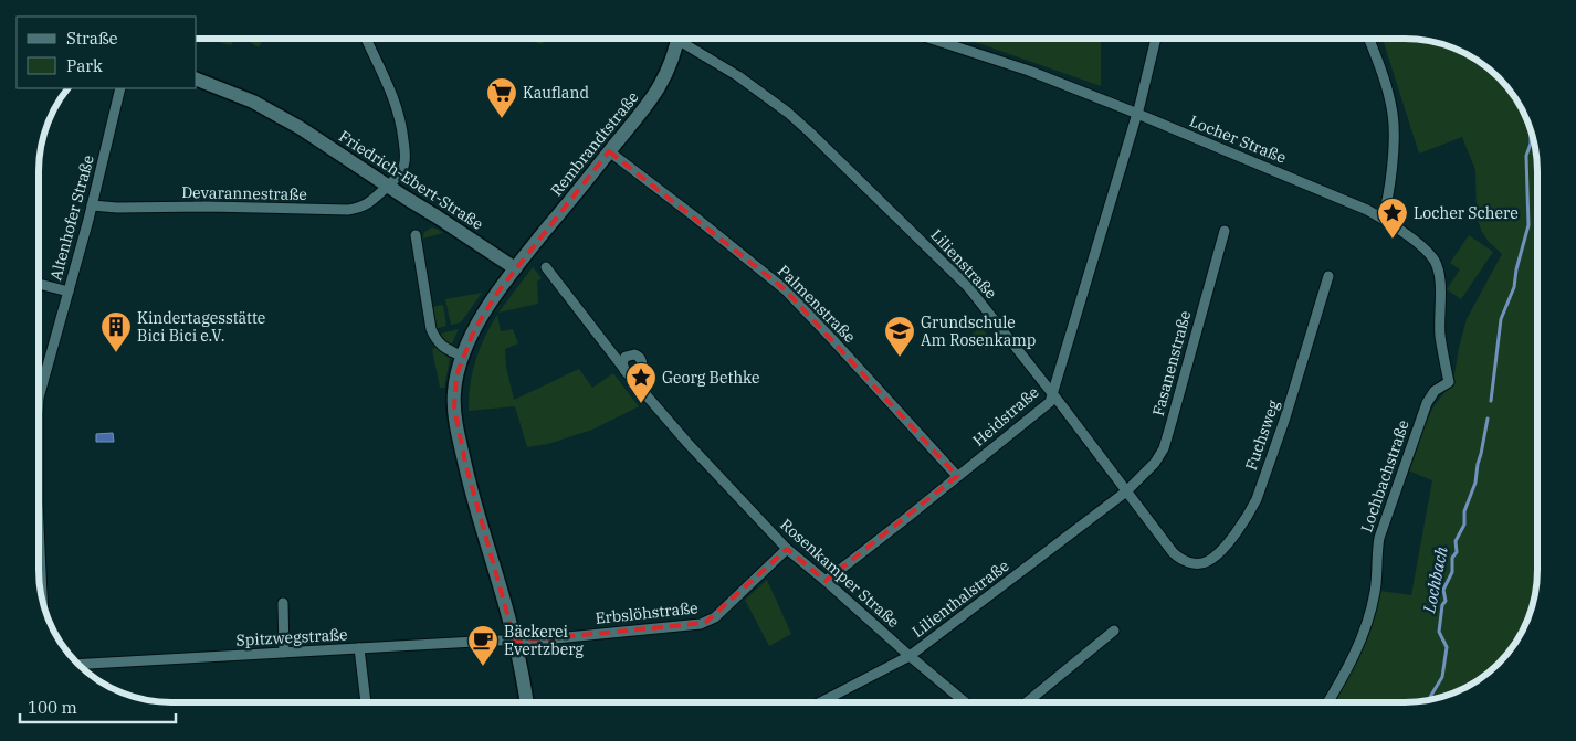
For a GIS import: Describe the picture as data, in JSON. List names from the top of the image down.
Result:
{
  "streets": {
    "main road": ["Rembrandtstraße", "Friedrich-Ebert-Straße"],
    "street": [
      "Locher Straße",
      "Devarannestraße",
      "Altenhofer Straße",
      "Lilienstraße",
      "Palmenstraße",
      "Fasanenstraße",
      "Heidstraße",
      "Fuchsweg",
      "Lochbachstraße",
      "Rosenkamper Straße",
      "Lilienthalstraße",
      "Erbslöhstraße",
      "Spitzwegstraße"
    ]
  },
  "crossings": [
    ["Locher Straße", "Heidstraße"],
    ["Locher Straße", "Lochbachstraße"],
    ["Rembrandtstraße", "Friedrich-Ebert-Straße"],
    ["Rembrandtstraße", "Palmenstraße"],
    ["Friedrich-Ebert-Straße", "Devarannestraße"],
    ["Devarannestraße", "Altenhofer Straße"],
    ["Lilienstraße", "Fasanenstraße"],
    ["Lilienstraße", "Heidstraße"],
    ["Lilienstraße", "Fuchsweg"],
    ["Lilienstraße", "Lilienthalstraße"],
    ["Palmenstraße", "Heidstraße"],
    ["Fasanenstraße", "Lilienthalstraße"],
    ["Heidstraße", "Rosenkamper Straße"],
    ["Rosenkamper Straße", "Lilienthalstraße"],
    ["Rosenkamper Straße", "Erbslöhstraße"],
    ["Erbslöhstraße", "Spitzwegstraße"]
  ],
  "water": ["Lochbach"],
  "places": {
    "supermarket": ["Kaufland"],
    "place": ["Locher Schere", "Georg Bethke"],
    "building": ["Kindertagesstätte Bici Bici e.V."],
    "school or university": ["Grundschule Am Rosenkamp"],
    "cafe": ["Bäckerei Evertzberg"]
  },
  "legend": ["Straße", "Park"],
  "scale_bar": "100 m"
}
